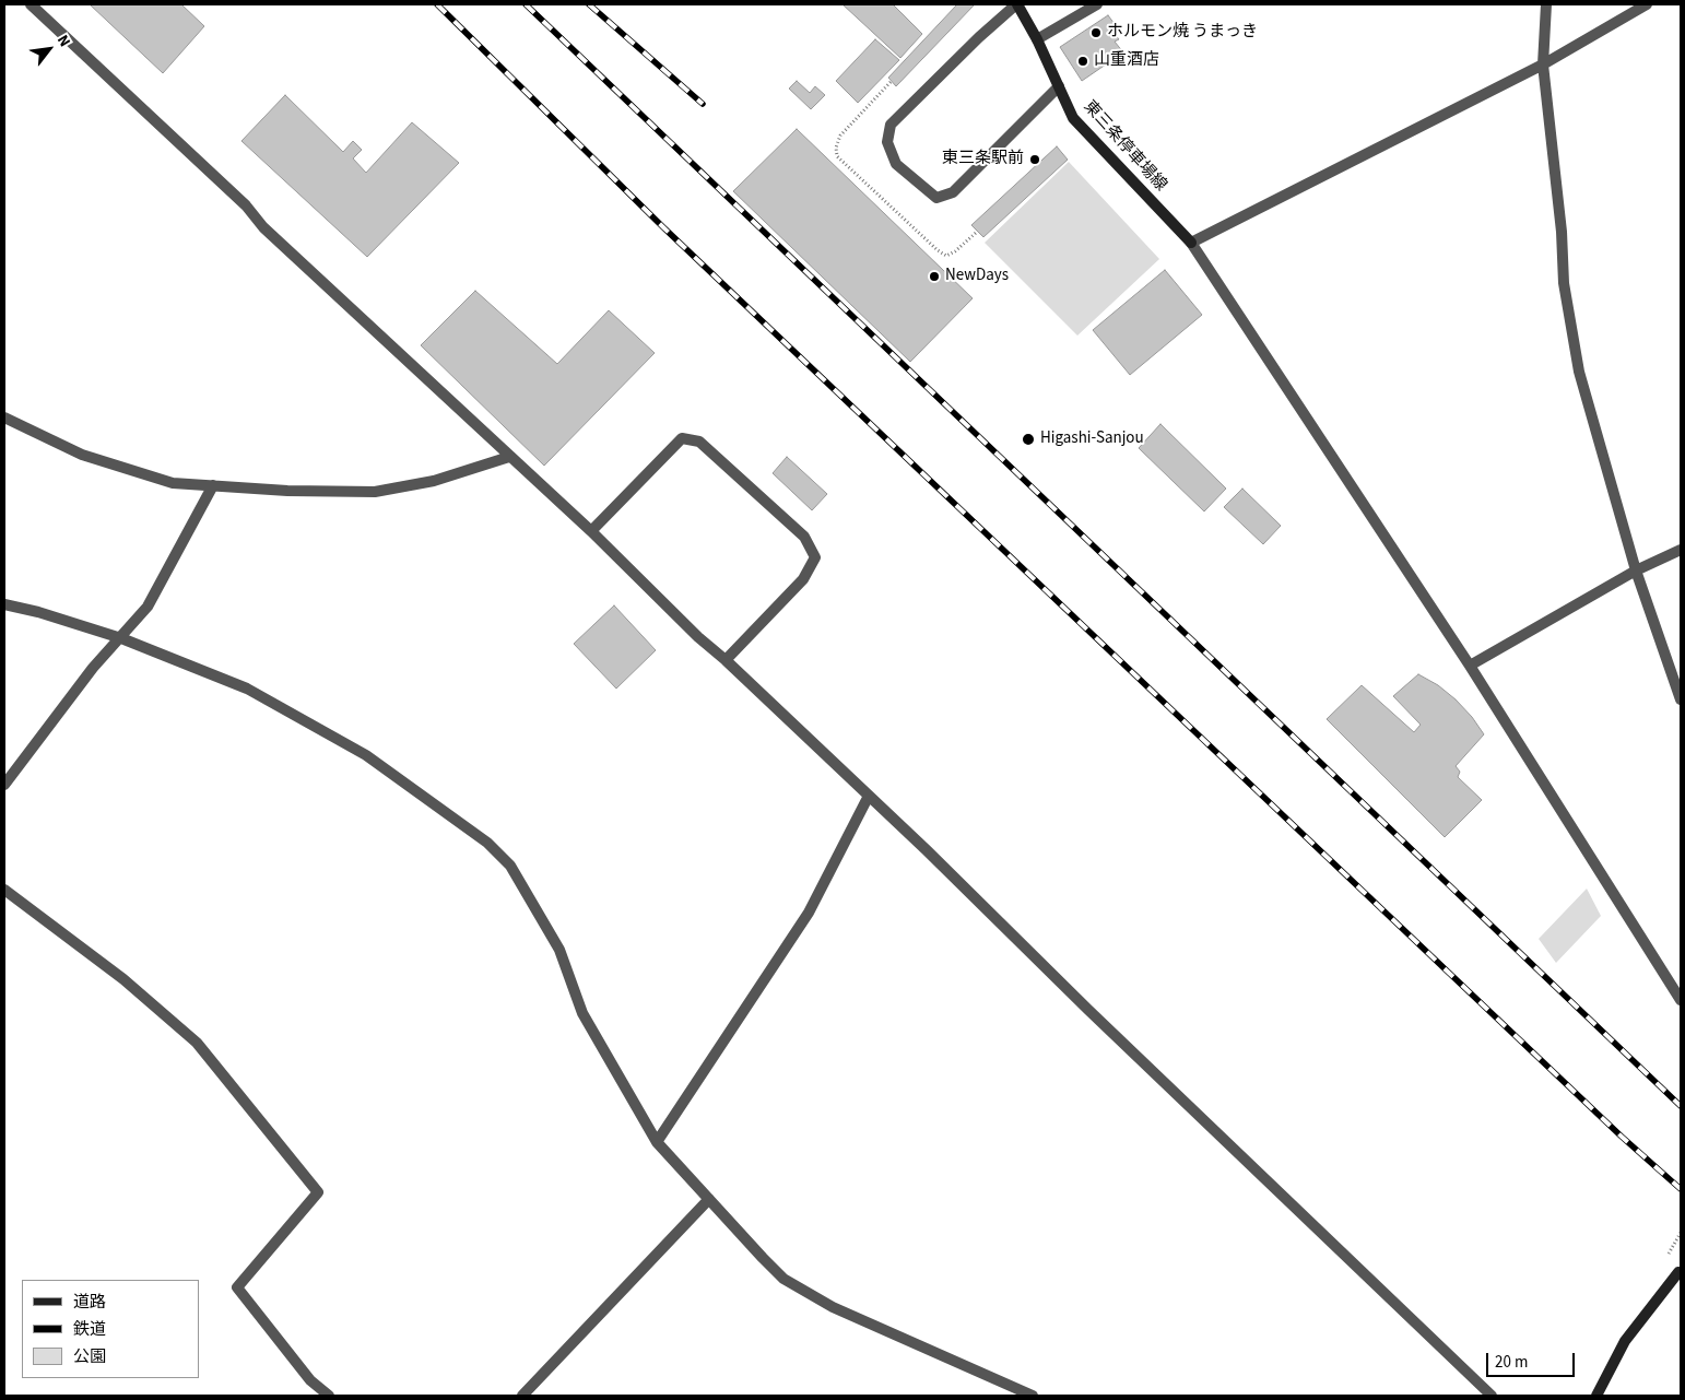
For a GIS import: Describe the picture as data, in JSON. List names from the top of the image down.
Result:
{
  "streets": {
    "main road": ["東三条停車場線"]
  },
  "places": [
    "ホルモン焼 うまっき",
    "山重酒店",
    "東三条駅前",
    "NewDays",
    "Higashi-Sanjou"
  ],
  "legend": ["道路", "鉄道", "公園"],
  "scale_bar": "20 m",
  "north": "top right"
}
